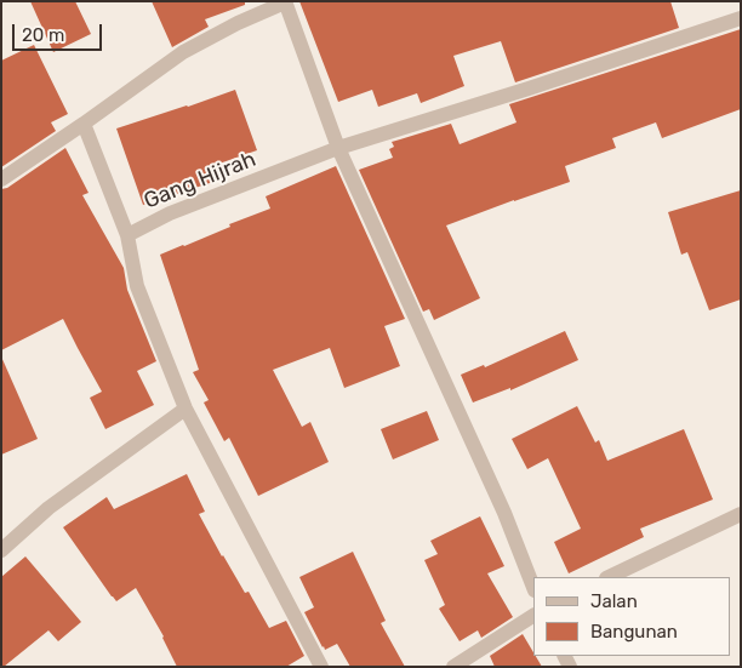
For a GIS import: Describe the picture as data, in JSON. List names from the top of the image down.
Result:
{
  "streets": {
    "street": ["Gang Hijrah"]
  },
  "legend": ["Jalan", "Bangunan"],
  "scale_bar": "20 m"
}
